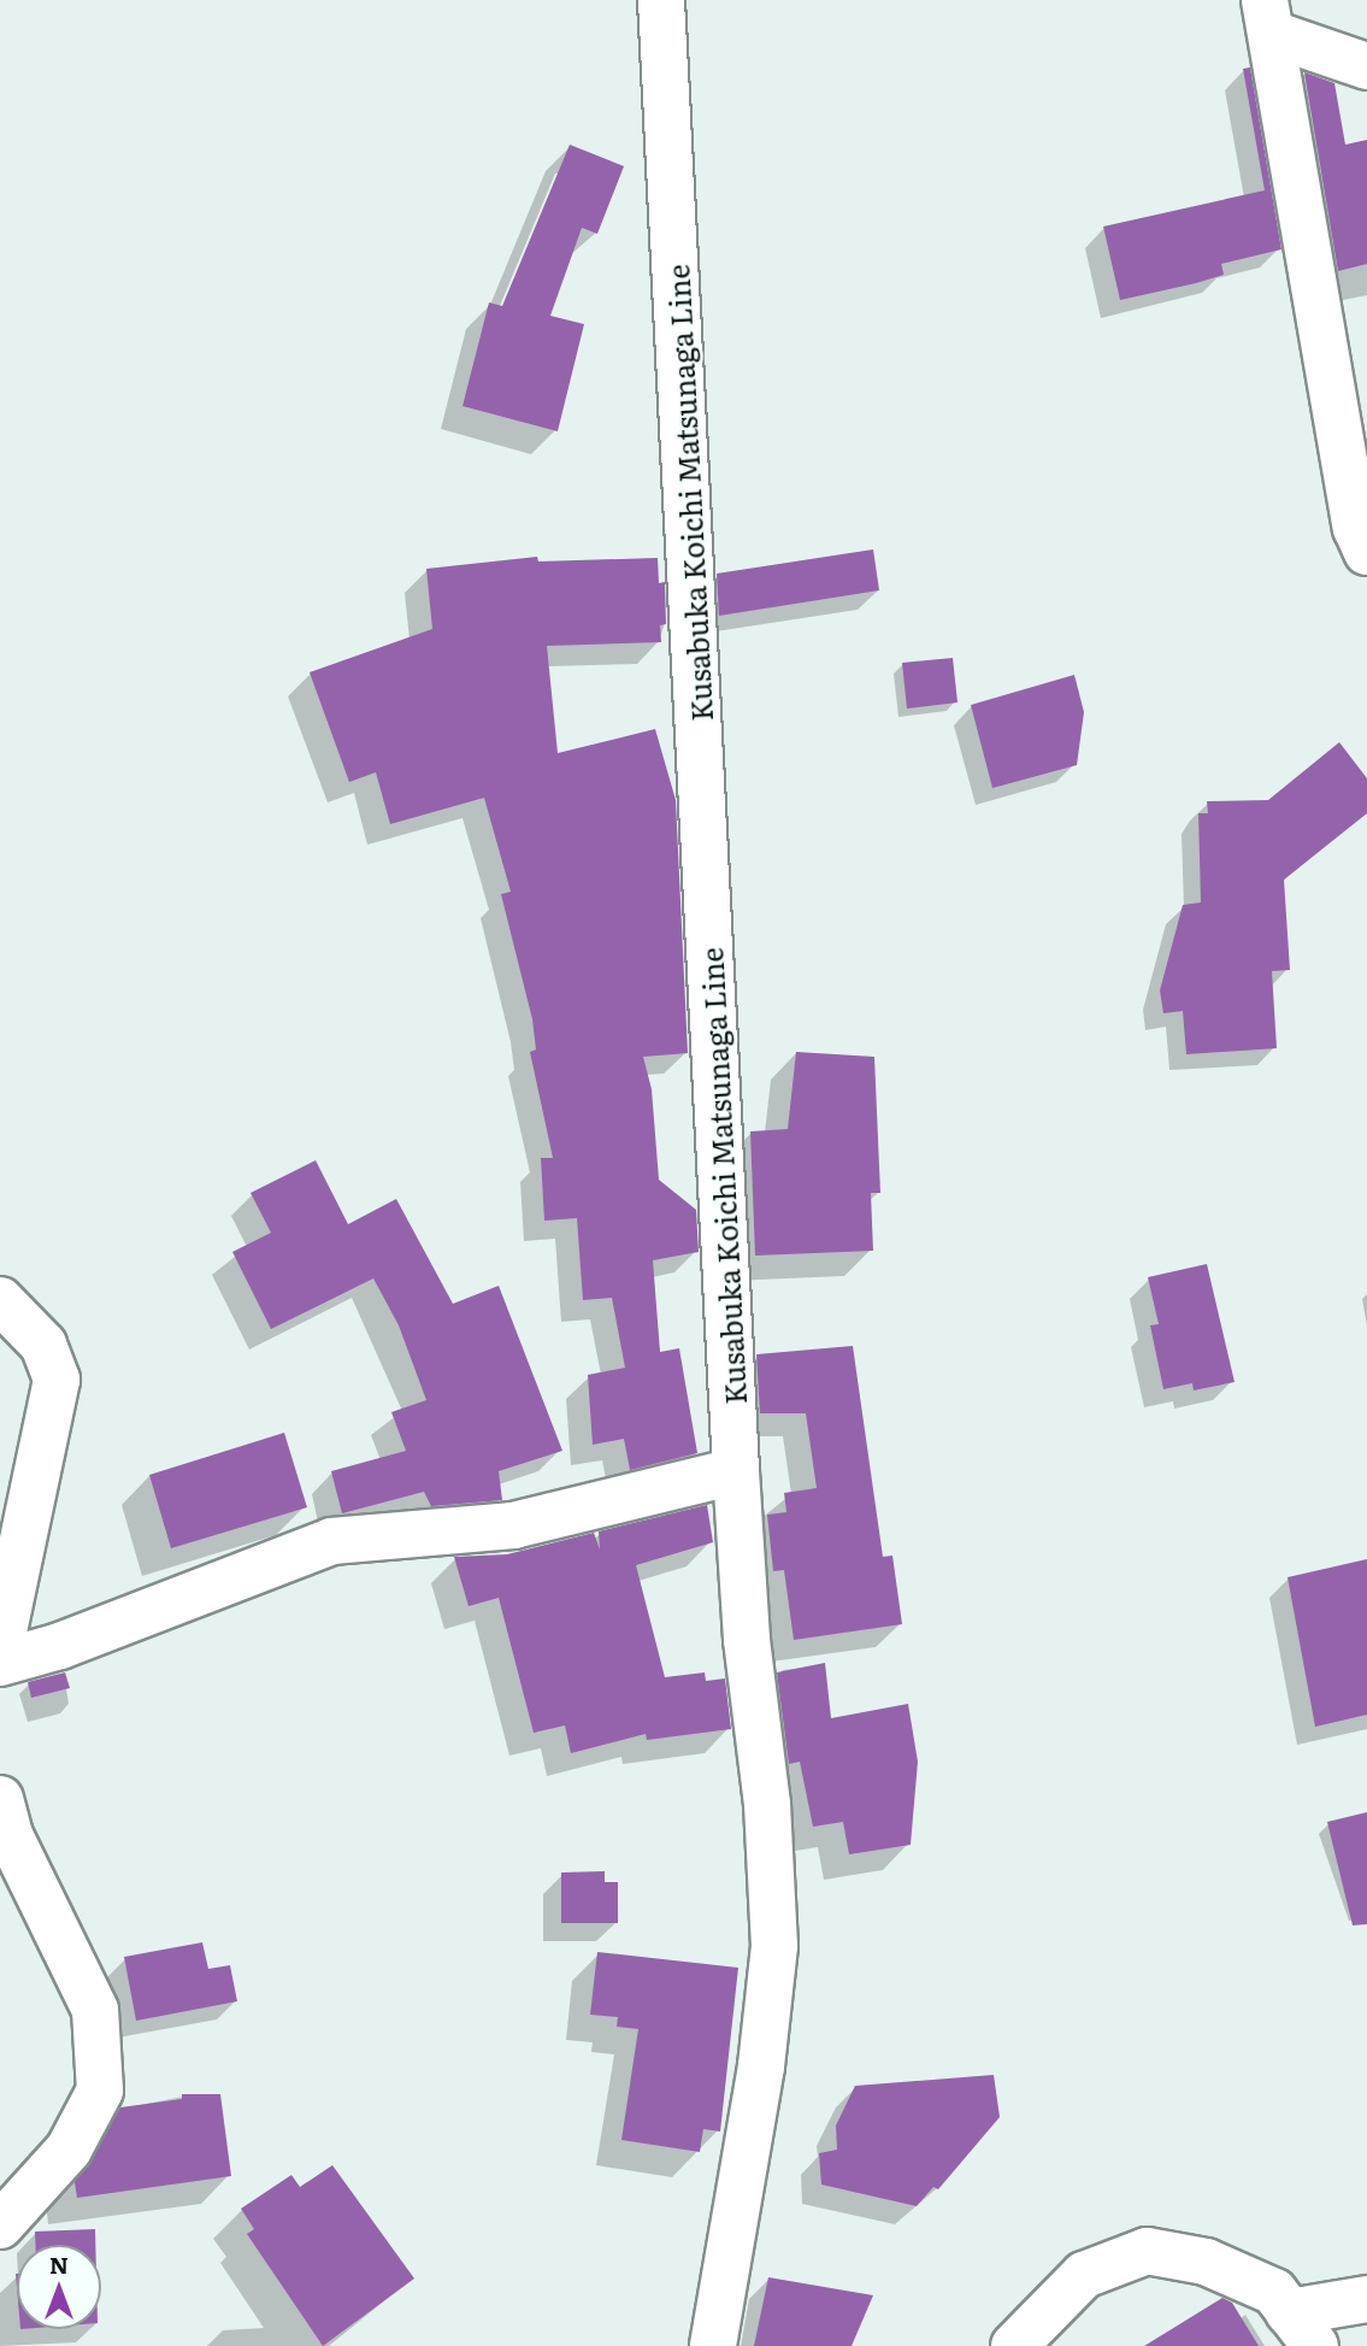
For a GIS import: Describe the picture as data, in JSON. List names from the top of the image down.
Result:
{
  "streets": {
    "street": ["Kusabuka Koichi Matsunaga Line"]
  },
  "north": "top"
}
